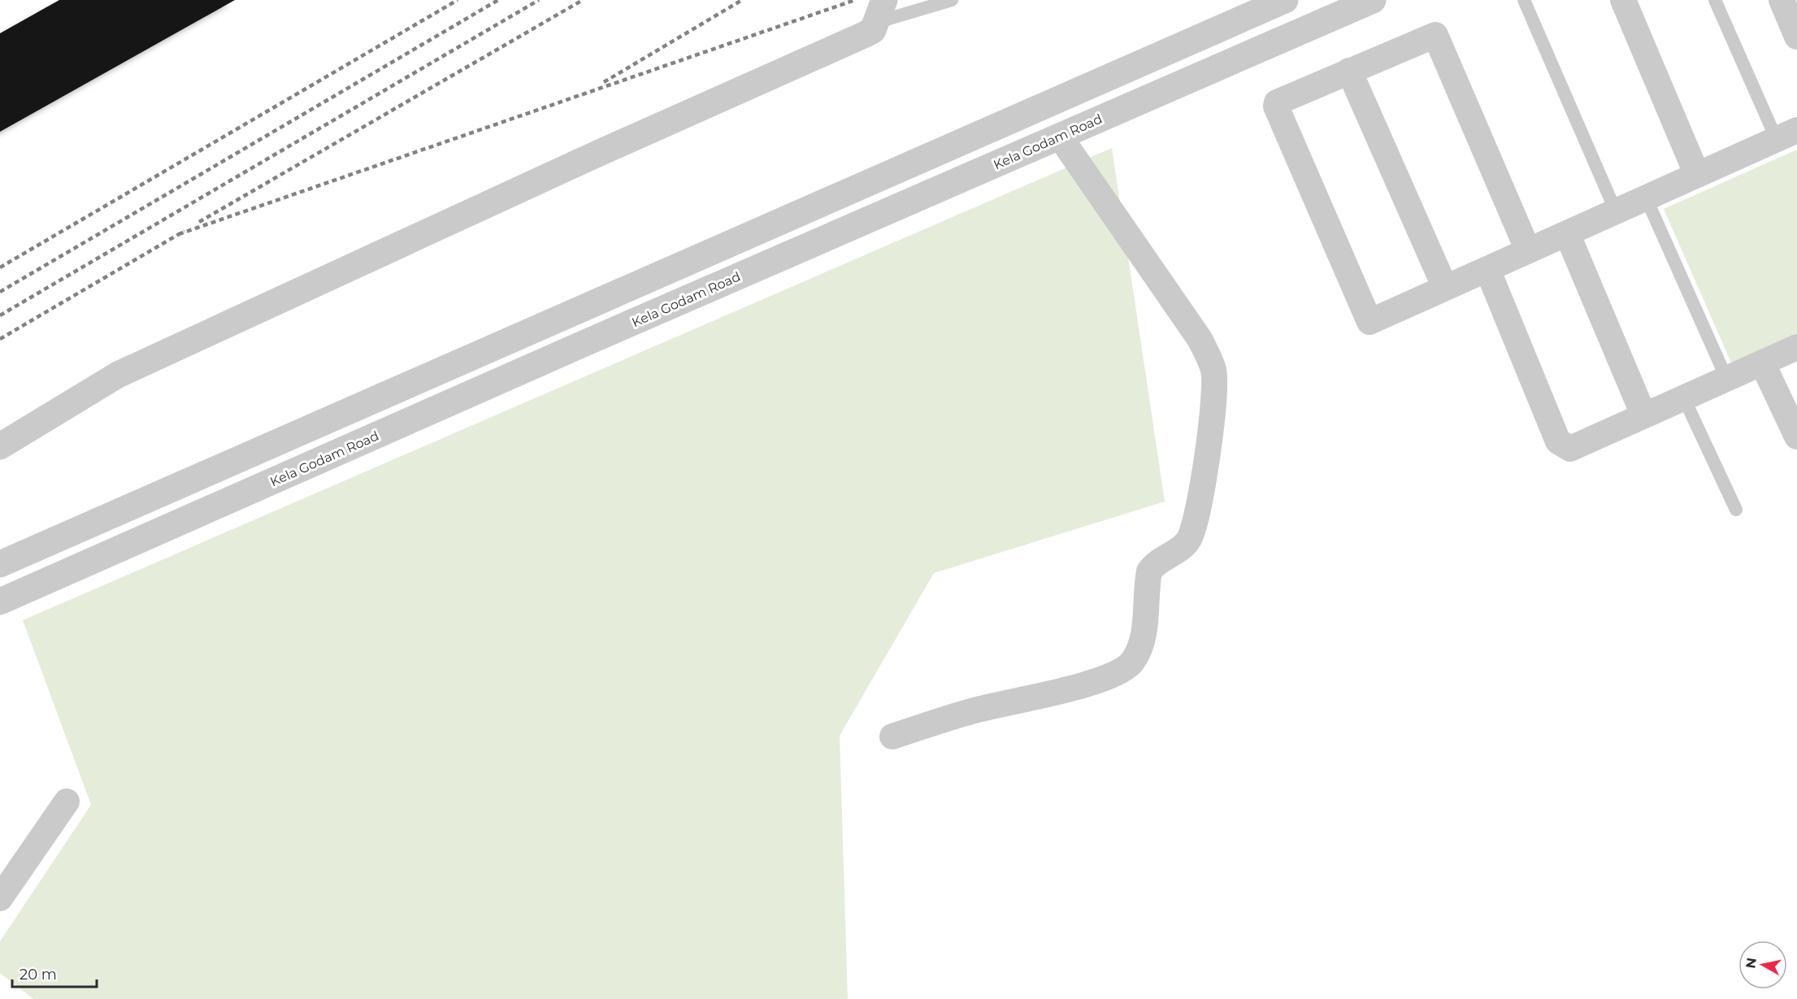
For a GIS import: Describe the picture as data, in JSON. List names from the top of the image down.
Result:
{
  "streets": {
    "street": ["Kela Godam Road"]
  },
  "scale_bar": "20 m",
  "north": "left"
}
